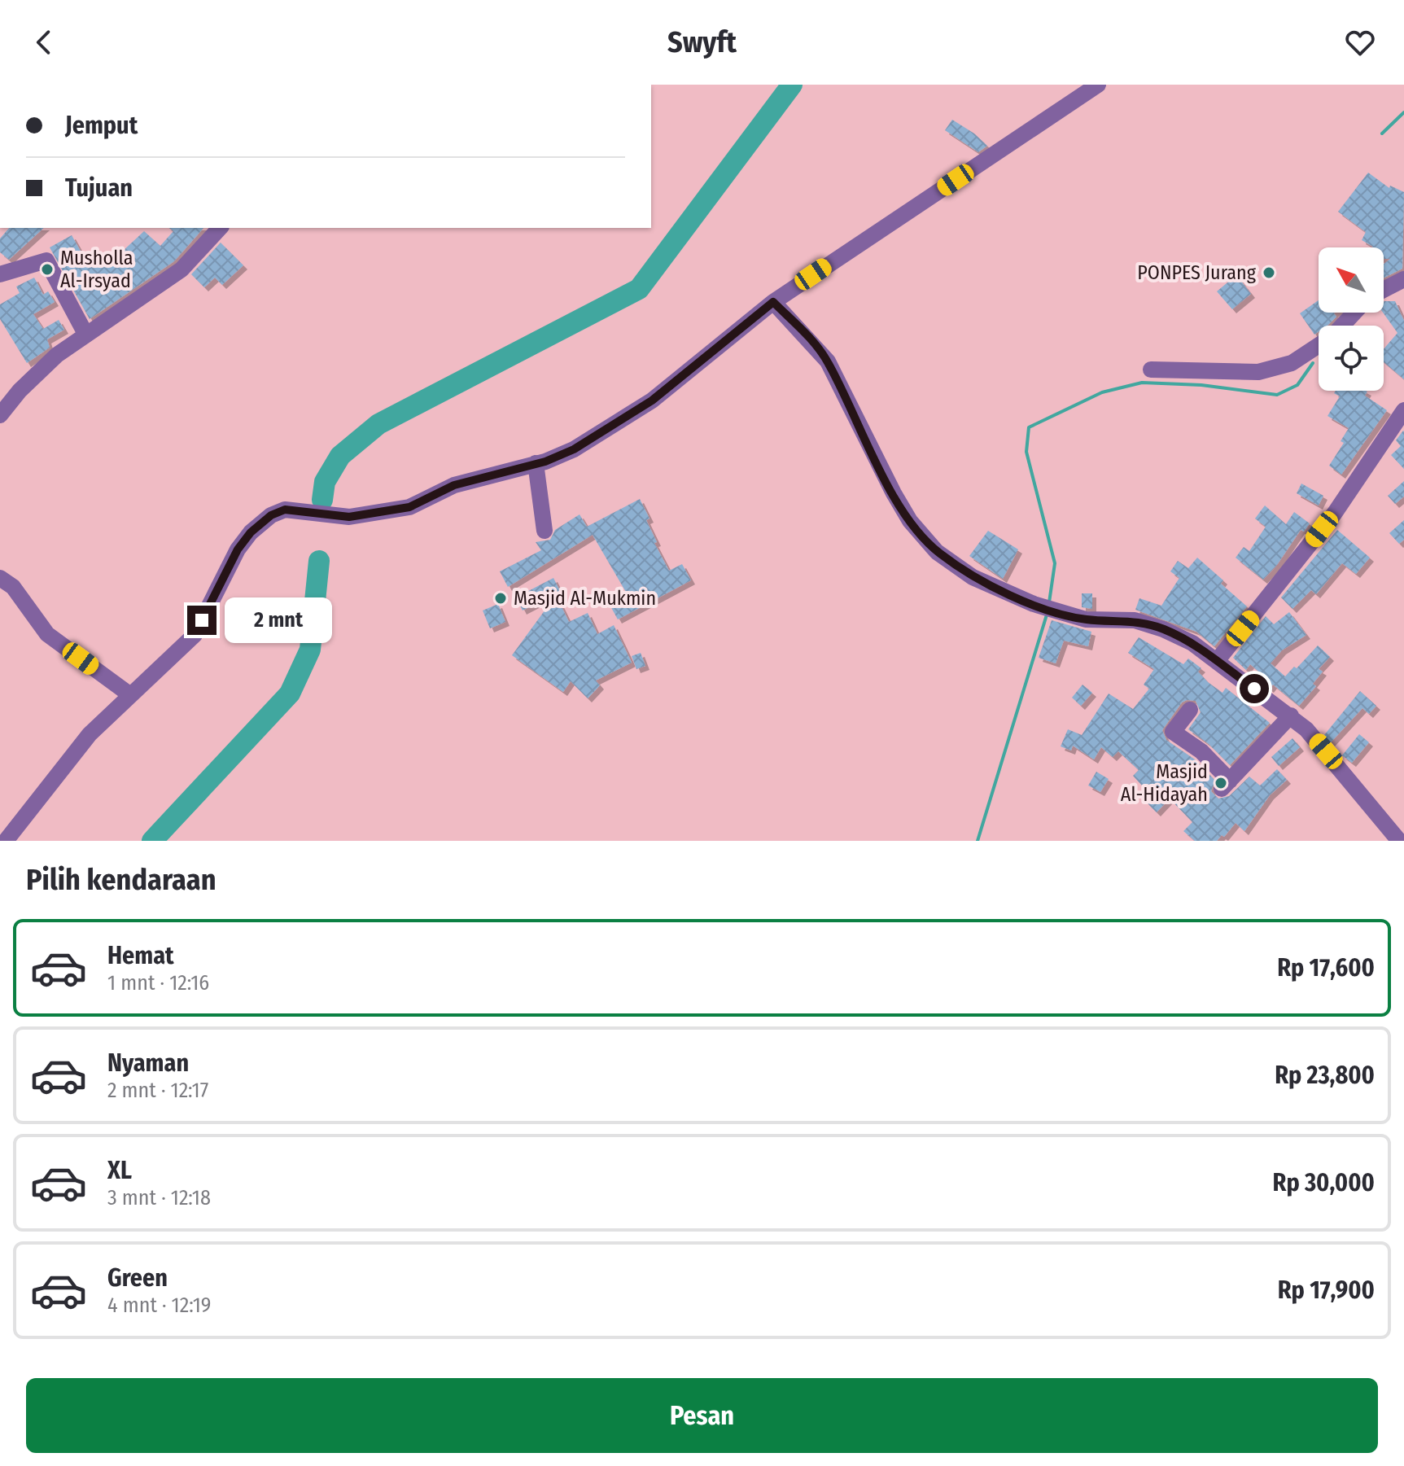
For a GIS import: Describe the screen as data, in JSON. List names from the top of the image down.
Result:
{
  "places": [
    "Musholla Al-Irsyad",
    "PONPES Jurang",
    "Masjid Al-Mukmin",
    "Masjid Al-Hidayah"
  ],
  "north": "top left",
  "page": {
    "header": "Swyft",
    "banner": ["Jemput", "Tujuan"],
    "bubble": "2 mnt",
    "heading": "Pilih kendaraan",
    "list": [
      {
        "name": "Hemat",
        "note": "1 mnt · 12:16",
        "value": "Rp 17,600"
      },
      {
        "name": "Nyaman",
        "note": "2 mnt · 12:17",
        "value": "Rp 23,800"
      },
      {
        "name": "XL",
        "note": "3 mnt · 12:18",
        "value": "Rp 30,000"
      },
      {
        "name": "Green",
        "note": "4 mnt · 12:19",
        "value": "Rp 17,900"
      }
    ],
    "buttons": "Pesan"
  }
}
